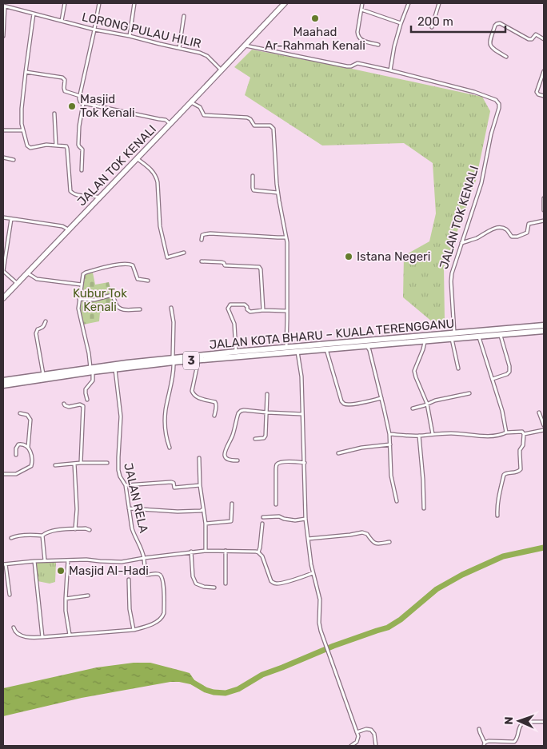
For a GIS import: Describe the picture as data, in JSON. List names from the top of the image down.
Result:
{
  "streets": {
    "highway": ["JALAN KOTA BHARU – KUALA TERENGGANU", "3"],
    "main road": ["JALAN TOK KENALI"],
    "street": ["LORONG PULAU HILIR", "JALAN RELA"]
  },
  "crossings": [
    ["LORONG PULAU HILIR", "JALAN TOK KENALI"],
    ["JALAN TOK KENALI", "JALAN KOTA BHARU – KUALA TERENGGANU"],
    ["JALAN KOTA BHARU – KUALA TERENGGANU", "JALAN RELA"]
  ],
  "parks": ["Kubur Tok Kenali"],
  "places": [
    "Maahad Ar-Rahmah Kenali",
    "Masjid Tok Kenali",
    "Istana Negeri",
    "Masjid Al-Hadi"
  ],
  "scale_bar": "200 m",
  "north": "left"
}
